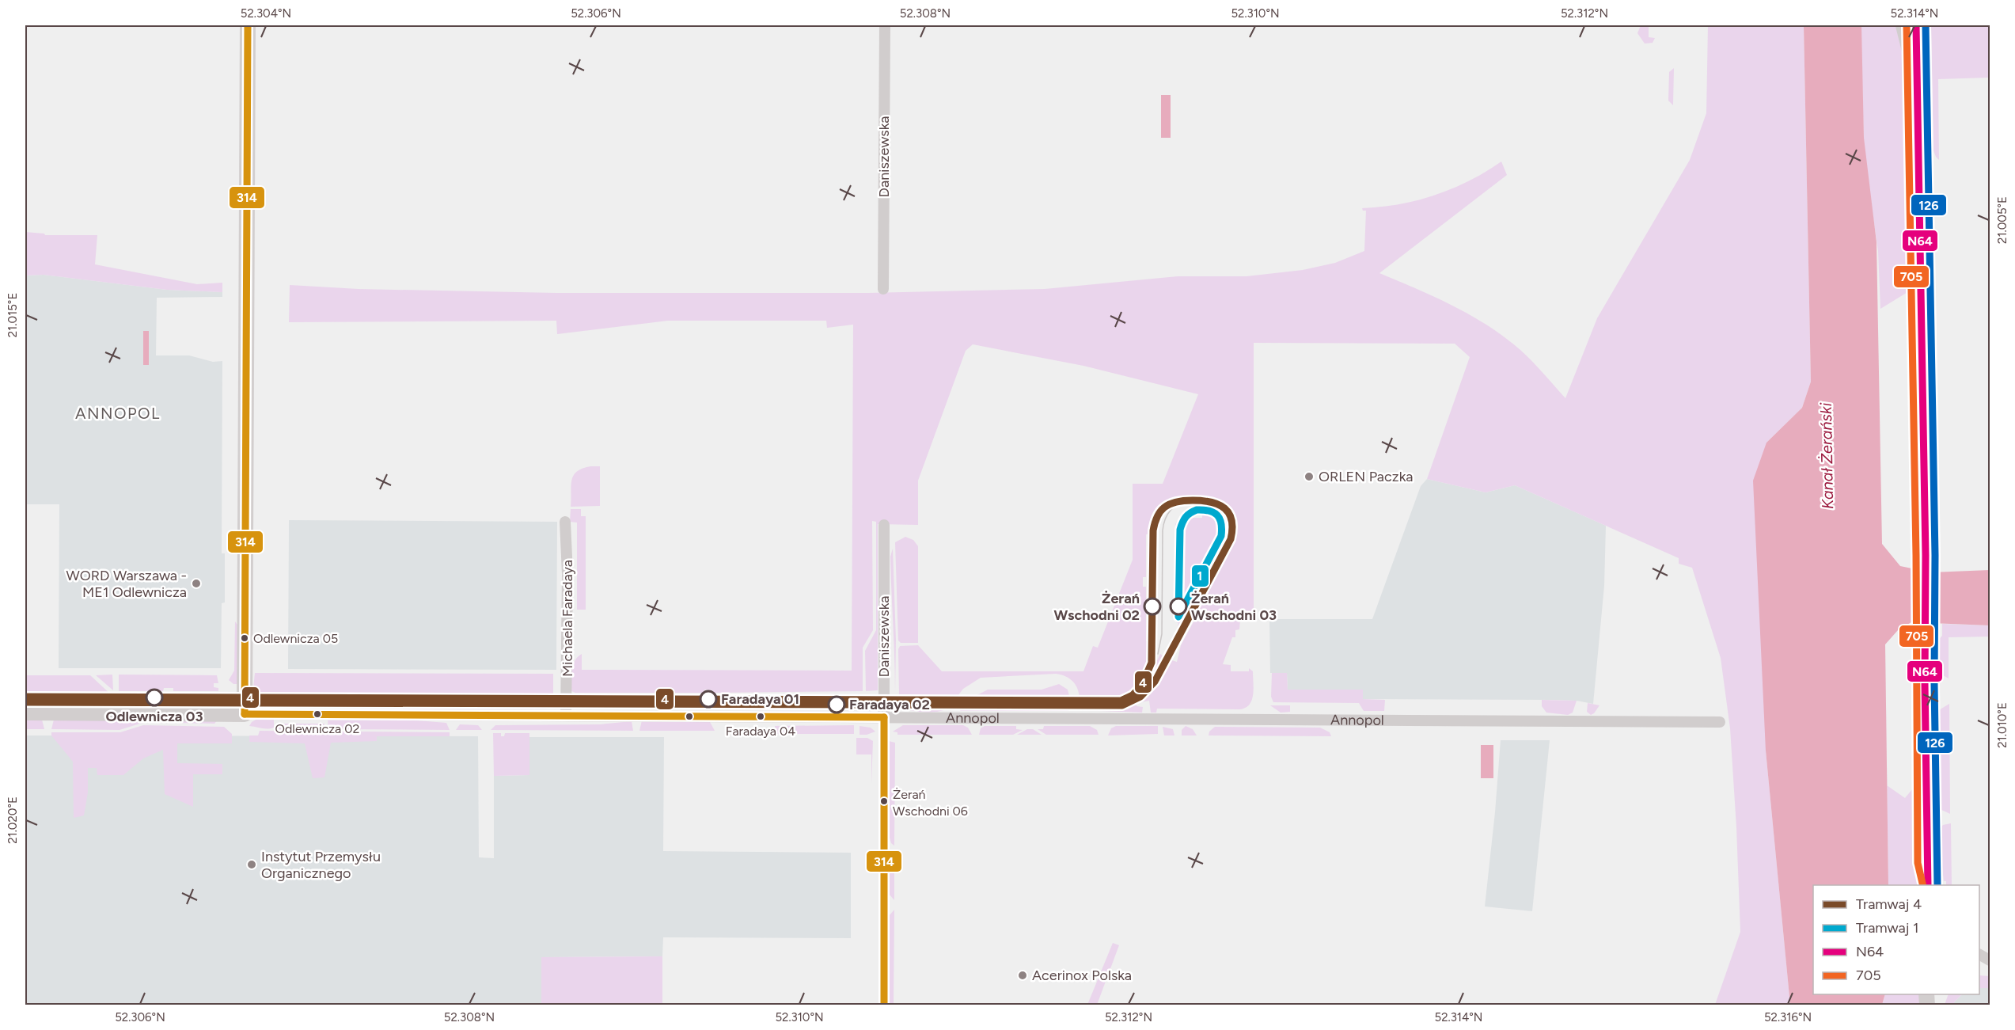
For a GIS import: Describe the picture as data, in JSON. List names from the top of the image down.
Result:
{
  "streets": {
    "main road": ["Annopol"],
    "street": ["Daniszewska", "Michaela Faradaya"]
  },
  "crossings": [
    ["Daniszewska", "Annopol"],
    ["Michaela Faradaya", "Annopol"]
  ],
  "districts": ["ANNOPOL"],
  "water": ["Kanał Żerański"],
  "places": [
    "ORLEN Paczka",
    "WORD Warszawa - ME1 Odlewnicza",
    "Żerań Wschodni 02",
    "Żerań Wschodni 03",
    "Odlewnicza 05",
    "Odlewnicza 03",
    "Faradaya 01",
    "Faradaya 02",
    "Odlewnicza 02",
    "Faradaya 04",
    "Żerań Wschodni 06",
    "Instytut Przemysłu Organicznego",
    "Acerinox Polska"
  ],
  "lines": [
    "transit line N64",
    "transit line 705",
    "transit line 126",
    "transit line 314",
    "tram line 4",
    "tram line 1"
  ],
  "legend": [
    "Tramwaj 4",
    "Tramwaj 1",
    "N64",
    "705"
  ],
  "coordinates": [
    "52.304°N",
    "52.306°N",
    "52.308°N",
    "52.310°N",
    "52.312°N",
    "52.314°N",
    "21.005°E",
    "21.015°E",
    "21.010°E",
    "21.020°E",
    "52.316°N"
  ]
}
